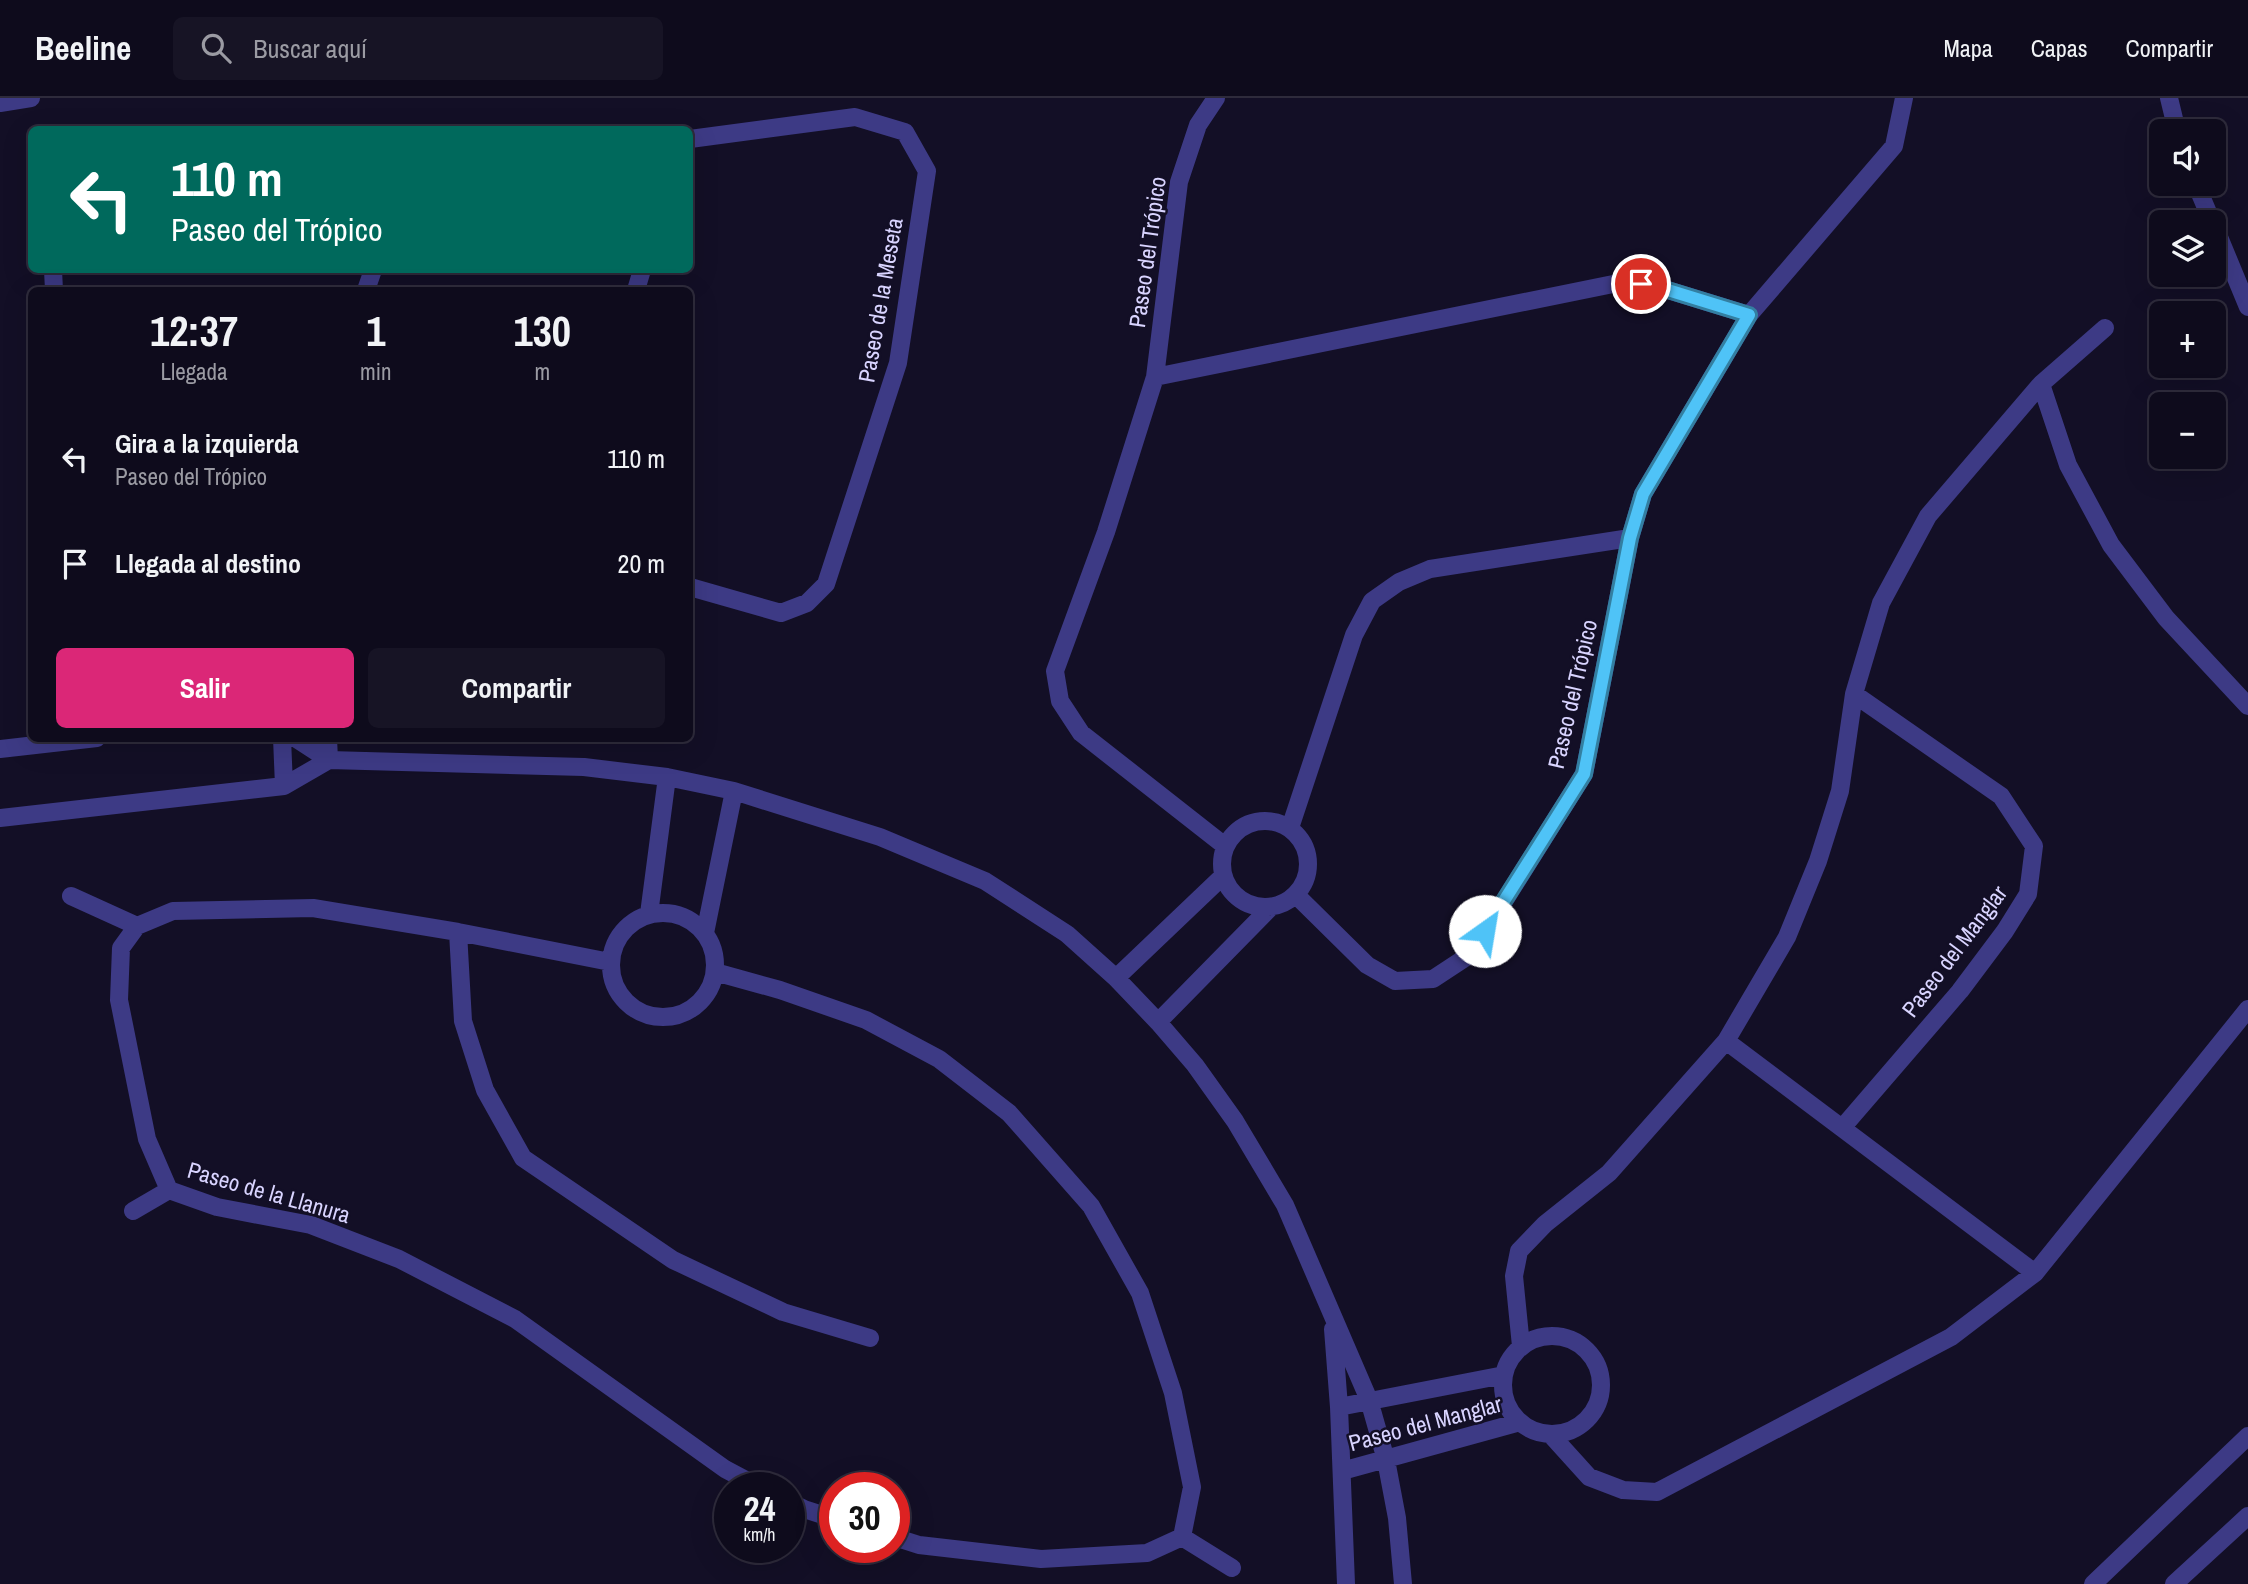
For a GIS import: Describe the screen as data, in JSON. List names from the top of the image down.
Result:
{
  "streets": {
    "street": [
      "Paseo del Trópico",
      "Paseo de la Meseta",
      "Paseo del Manglar",
      "Paseo de la Llanura"
    ]
  },
  "page": {
    "header": "Beeline",
    "search": "Buscar aquí",
    "nav": ["Mapa", "Capas", "Compartir"],
    "map_buttons": ["+", "−"],
    "turn": ["110 m", "Paseo del Trópico"],
    "eta": [
      "12:37",
      "Llegada",
      "1",
      "min",
      "130",
      "m"
    ],
    "list": [
      {
        "name": "Gira a la izquierda",
        "note": "Paseo del Trópico",
        "value": "110 m"
      },
      {
        "name": "Llegada al destino",
        "value": "20 m"
      }
    ],
    "buttons": ["Salir", "Compartir"],
    "speed": "24 km/h",
    "limit": "30"
  }
}
